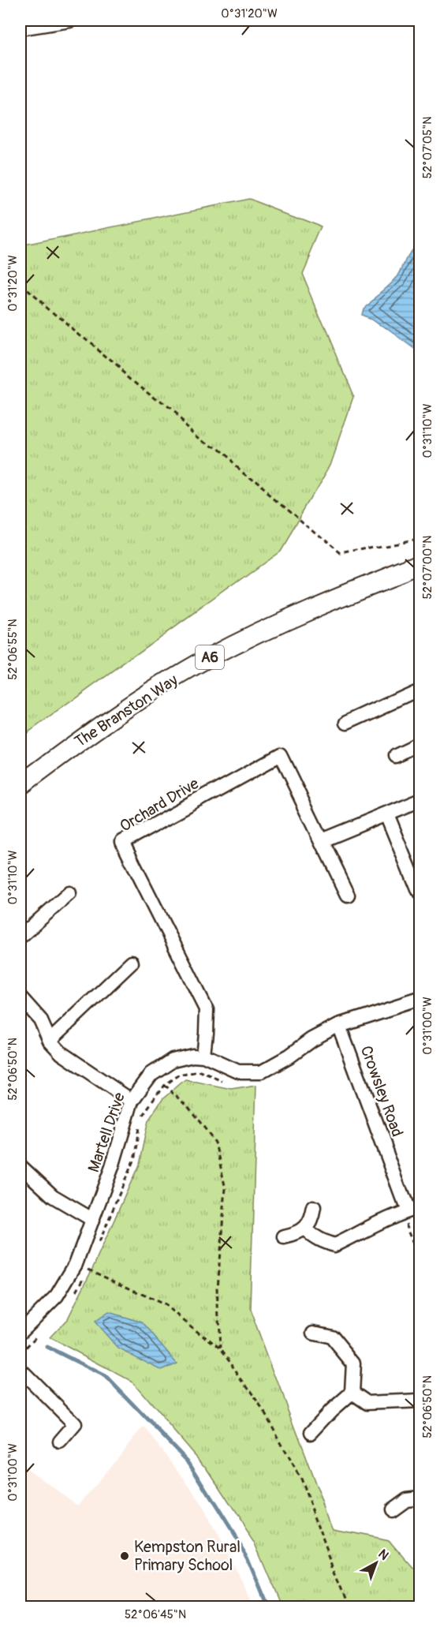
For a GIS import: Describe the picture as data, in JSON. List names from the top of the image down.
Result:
{
  "streets": {
    "highway": ["A6", "The Branston Way"],
    "street": ["Orchard Drive", "Crowsley Road", "Martell Drive"]
  },
  "crossings": [
    ["Orchard Drive", "Martell Drive"],
    ["Crowsley Road", "Martell Drive"]
  ],
  "places": ["Kempston Rural Primary School"],
  "north": "top right",
  "coordinates": [
    "0°31'20\"W",
    "52°07'05\"N",
    "0°31'10\"W",
    "52°07'00\"N",
    "52°06'55\"N",
    "0°31'00\"W",
    "52°06'50\"N",
    "52°06'45\"N"
  ]
}
